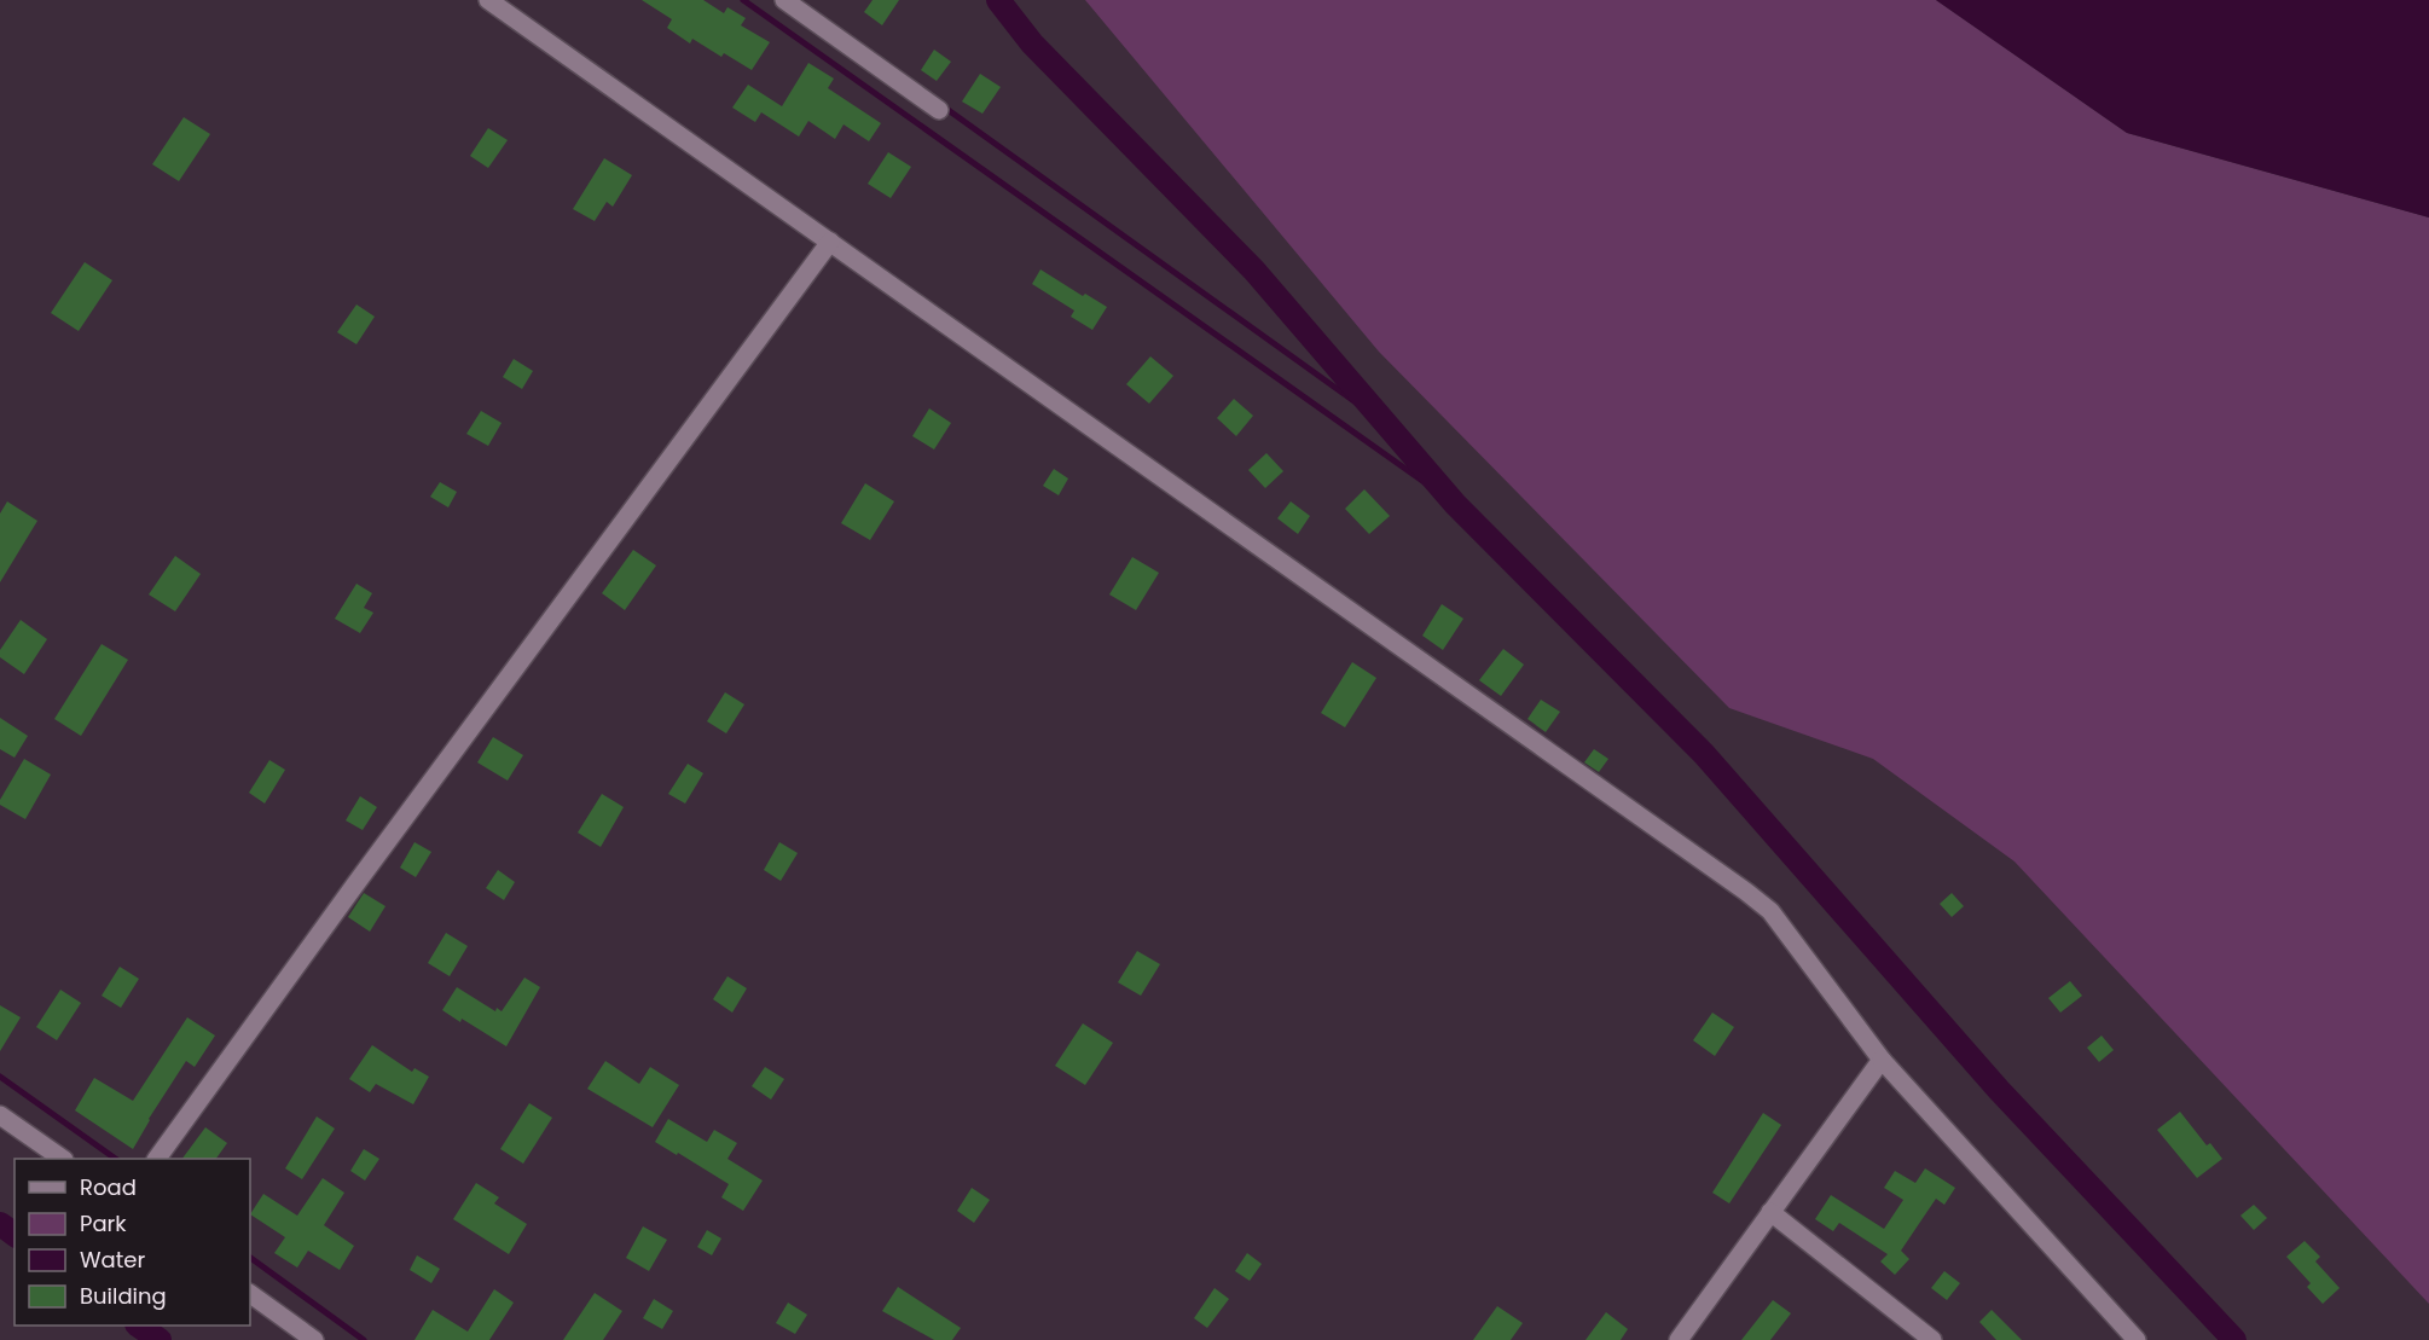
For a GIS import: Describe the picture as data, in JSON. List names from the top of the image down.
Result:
{
  "legend": [
    "Road",
    "Park",
    "Water",
    "Building"
  ]
}
